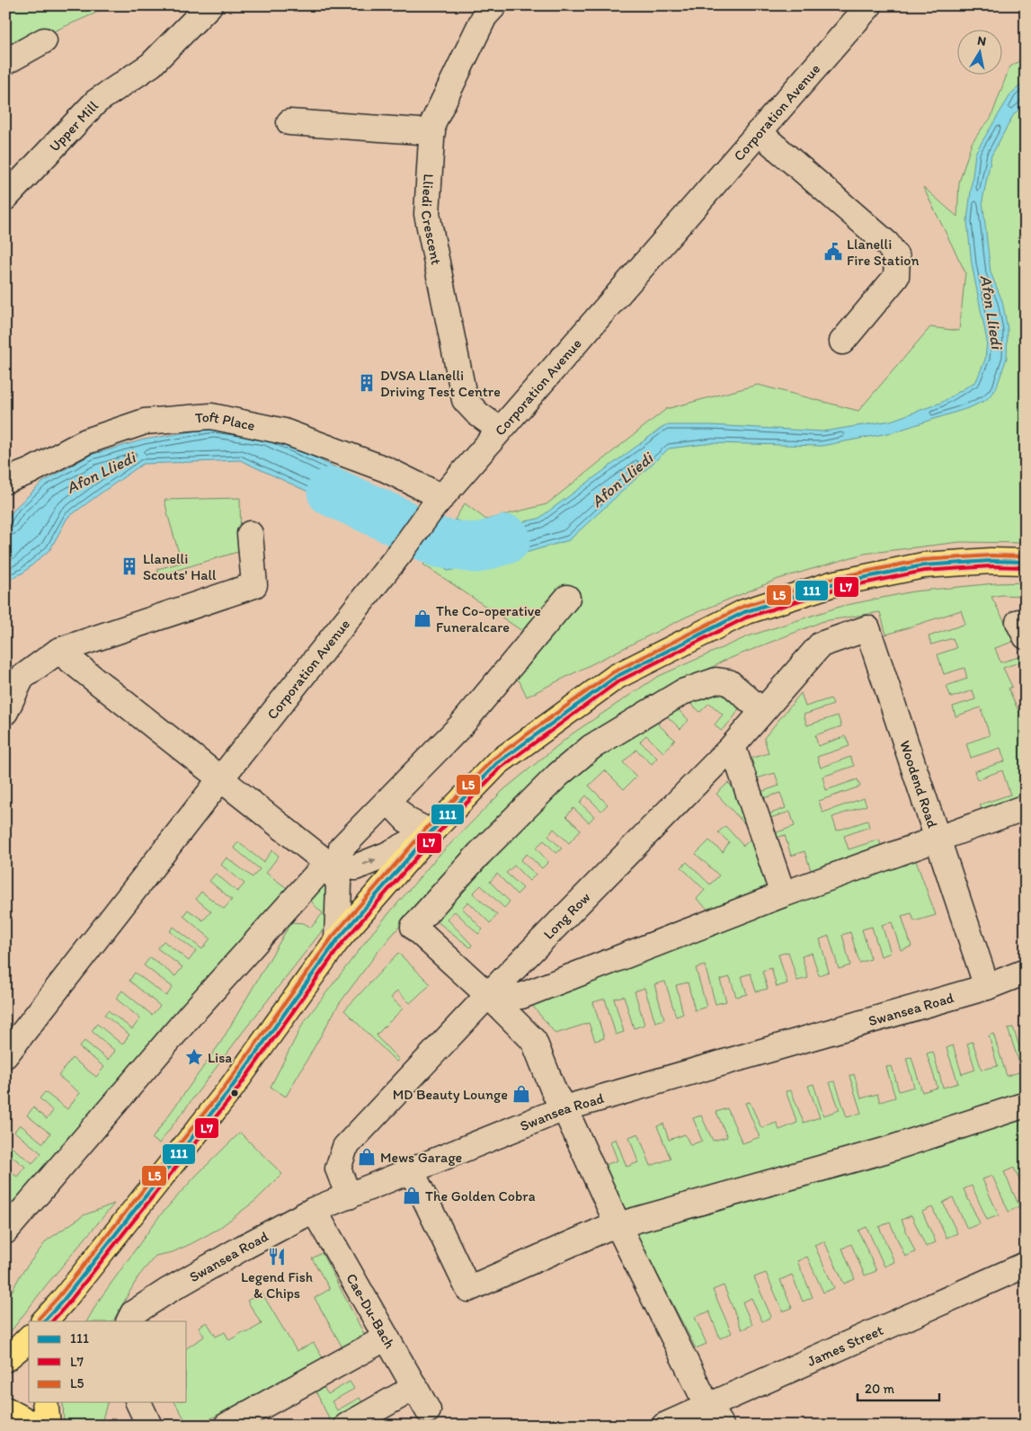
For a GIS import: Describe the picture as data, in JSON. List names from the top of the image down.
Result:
{
  "streets": {
    "street": [
      "Corporation Avenue",
      "Upper Mill",
      "Lliedi Crescent",
      "Toft Place",
      "Woodend Road",
      "Long Row",
      "Swansea Road",
      "Cae-Du-Bach",
      "James Street"
    ]
  },
  "crossings": [
    ["Corporation Avenue", "Lliedi Crescent"],
    ["Corporation Avenue", "Toft Place"],
    ["Woodend Road", "Long Row"],
    ["Woodend Road", "Swansea Road"],
    ["Long Row", "Swansea Road"],
    ["Swansea Road", "Cae-Du-Bach"]
  ],
  "water": ["Afon Lliedi"],
  "places": {
    "public building": ["Llanelli Fire Station"],
    "building": ["DVSA Llanelli Driving Test Centre", "Llanelli Scouts' Hall"],
    "shop": [
      "The Co-operative Funeralcare",
      "MD Beauty Lounge",
      "Mews Garage",
      "The Golden Cobra"
    ],
    "place": ["Lisa"],
    "restaurant": ["Legend Fish & Chips"]
  },
  "lines": ["transit line L5", "transit line 111", "transit line L7"],
  "legend": ["111", "L7", "L5"],
  "scale_bar": "20 m",
  "north": "top"
}
